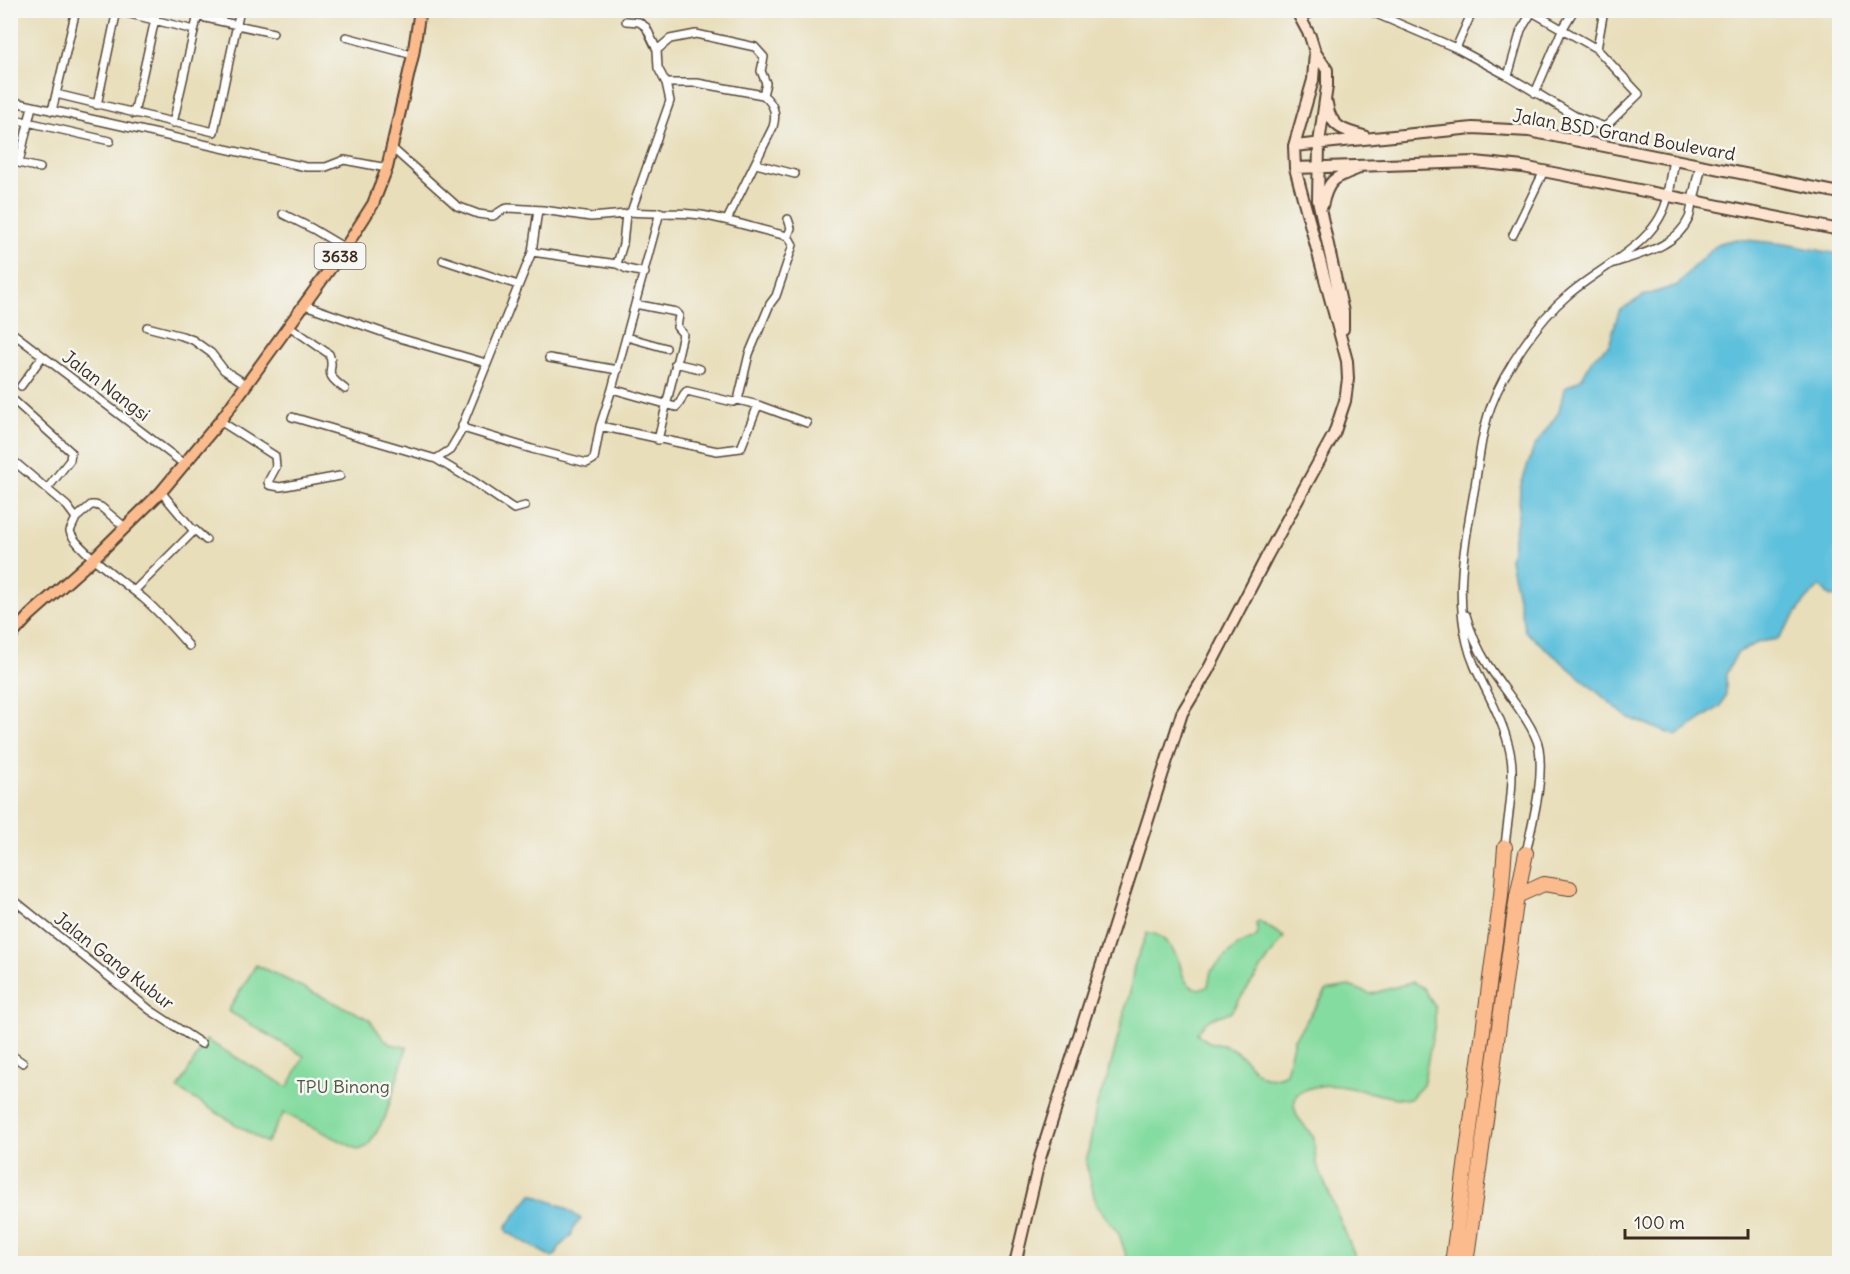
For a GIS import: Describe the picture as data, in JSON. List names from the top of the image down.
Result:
{
  "streets": {
    "main road": ["Jalan BSD Grand Boulevard", "3638"],
    "street": ["Jalan Nangsi", "Jalan Gang Kubur"]
  },
  "crossings": [
    ["3638", "Jalan Nangsi"]
  ],
  "parks": ["TPU Binong"],
  "scale_bar": "100 m"
}
